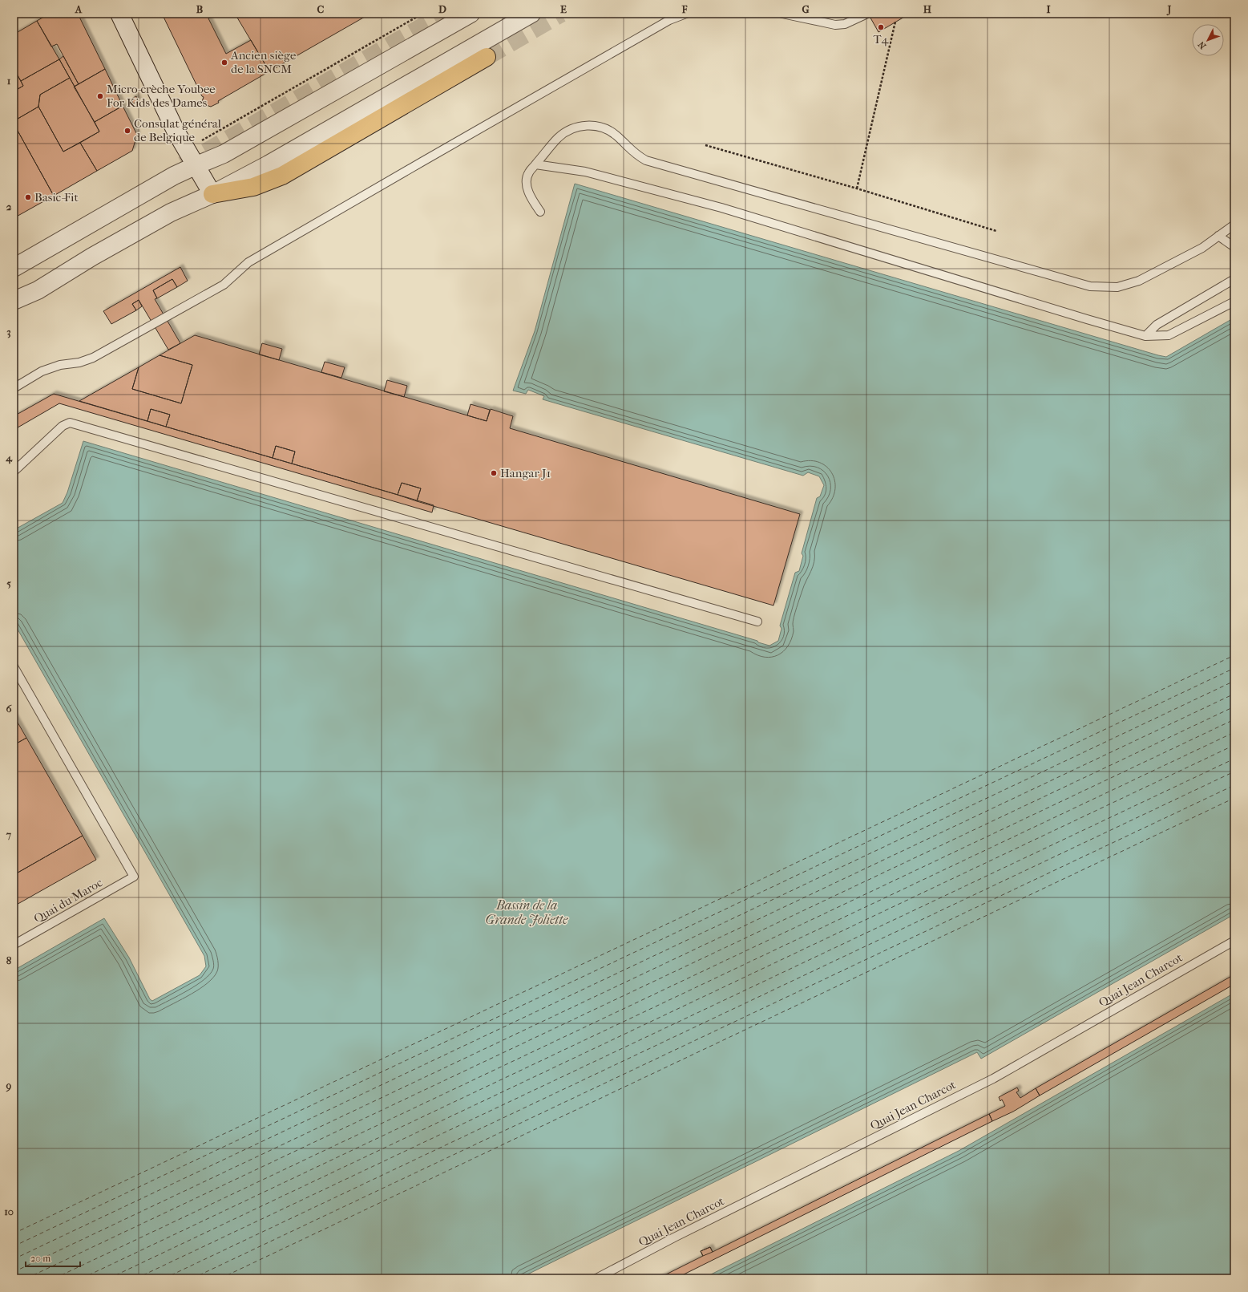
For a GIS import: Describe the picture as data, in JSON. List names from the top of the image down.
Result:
{
  "streets": {
    "lane": ["Quai du Maroc", "Quai Jean Charcot"]
  },
  "water": ["Bassin de la Grande Joliette"],
  "places": [
    "T4",
    "Ancien siège de la SNCM",
    "Micro-crèche Youbee For Kids des Dames",
    "Consulat général de Belgique",
    "Basic-Fit",
    "Hangar J1"
  ],
  "scale_bar": "20 m",
  "north": "bottom left",
  "grid": {
    "columns": [
      "A",
      "B",
      "C",
      "D",
      "E",
      "F",
      "G",
      "H",
      "I",
      "J"
    ],
    "rows": [
      "1",
      "2",
      "3",
      "4",
      "5",
      "6",
      "7",
      "8",
      "9",
      "10"
    ]
  }
}
